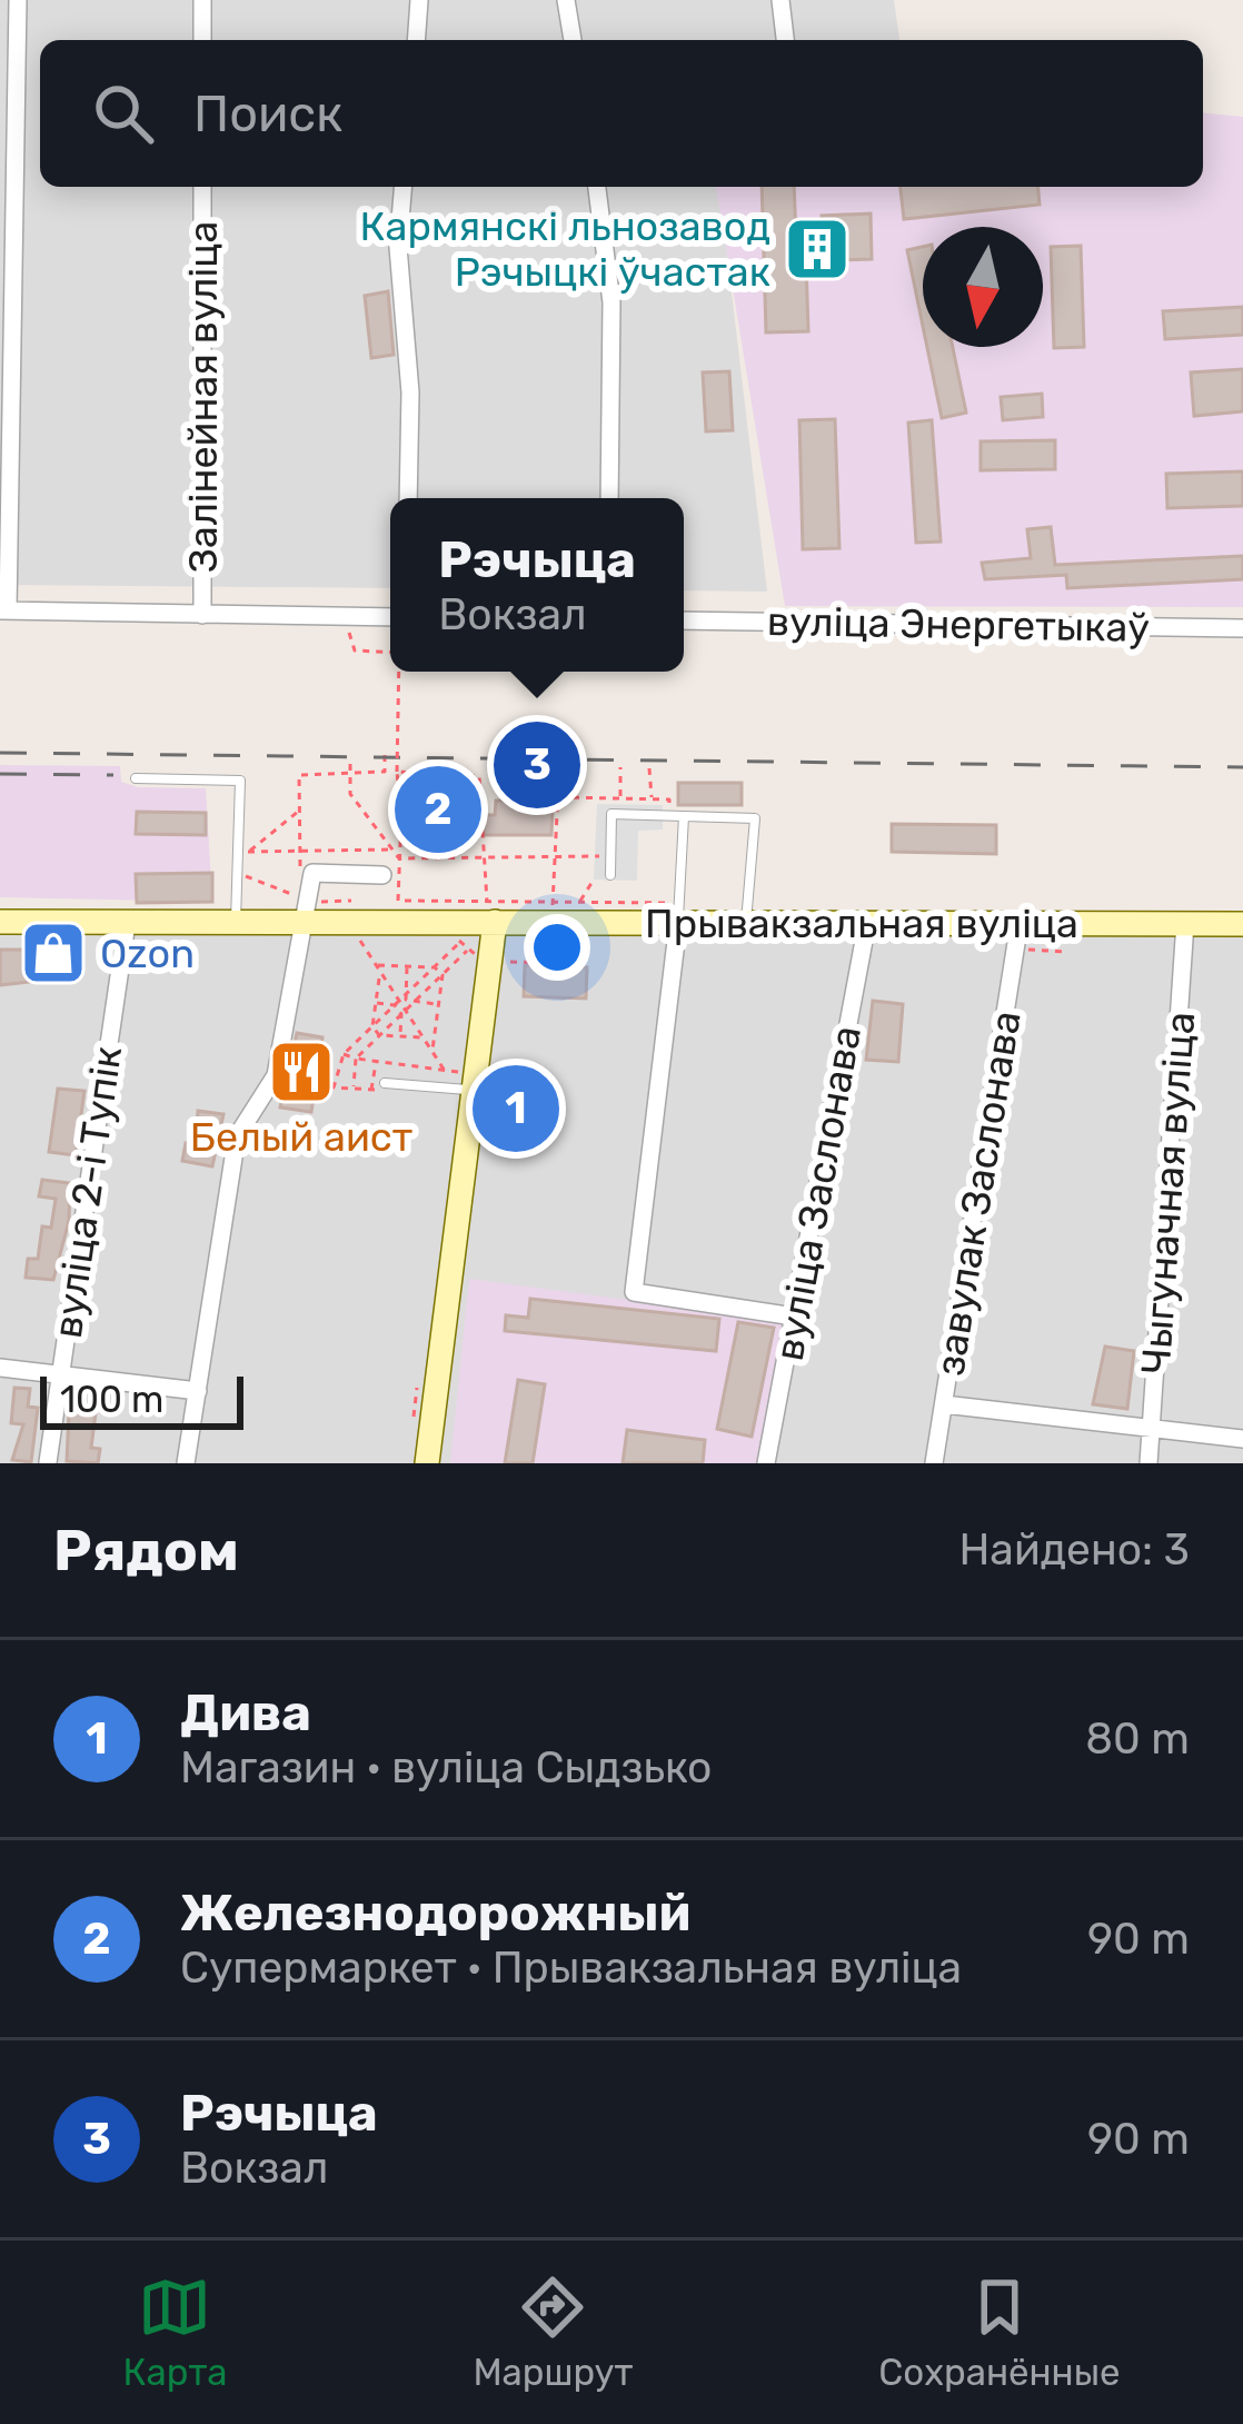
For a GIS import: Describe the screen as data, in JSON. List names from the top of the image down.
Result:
{
  "streets": {
    "main road": ["Прывакзальная вуліца"],
    "street": [
      "Залінейная вуліца",
      "вуліца Энергетыкаў",
      "вуліца 2-і Тупік",
      "вуліца Заслонава",
      "завулак Заслонава",
      "Чыгуначная вуліца"
    ]
  },
  "crossings": [
    ["Прывакзальная вуліца", "вуліца 2-і Тупік"],
    ["Прывакзальная вуліца", "вуліца Заслонава"],
    ["Прывакзальная вуліца", "завулак Заслонава"],
    ["Прывакзальная вуліца", "Чыгуначная вуліца"]
  ],
  "places": {
    "building": ["Кармянскі льнозавод Рэчыцкі ўчастак"],
    "shop": ["Ozon"],
    "restaurant": ["Белый аист"]
  },
  "scale_bar": "100 m",
  "north": "bottom",
  "page": {
    "search": "Поиск",
    "popup": ["Рэчыца", "Вокзал"],
    "pins": ["3", "2", "1"],
    "scale": "100 m",
    "heading": ["Рядом", "Найдено: 3"],
    "list": [
      {
        "mark": "1",
        "name": "Дива",
        "note": "Магазин · вуліца Сыдзько",
        "value": "80 m"
      },
      {
        "mark": "2",
        "name": "Железнодорожный",
        "note": "Супермаркет · Прывакзальная вуліца",
        "value": "90 m"
      },
      {
        "mark": "3",
        "name": "Рэчыца",
        "note": "Вокзал",
        "value": "90 m"
      }
    ],
    "nav": ["Карта", "Маршрут", "Сохранённые"]
  }
}
